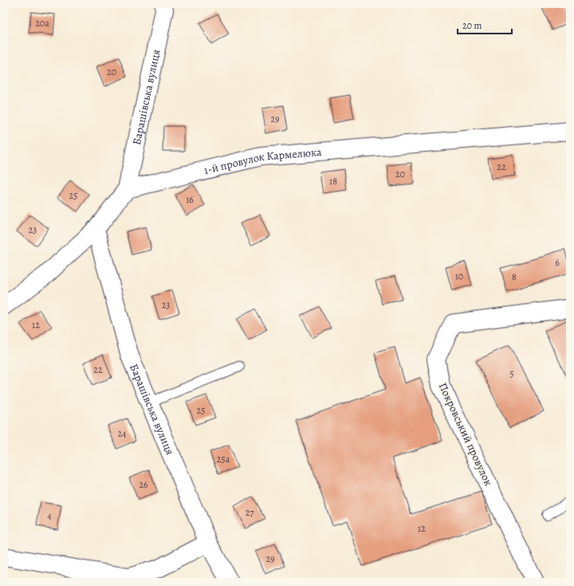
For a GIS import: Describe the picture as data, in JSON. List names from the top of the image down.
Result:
{
  "streets": {
    "street": ["Барашівська вулиця", "1-й провулок Кармелюка", "Покровський провулок"]
  },
  "crossings": [
    ["Барашівська вулиця", "1-й провулок Кармелюка"]
  ],
  "house_numbers": [
    "20а",
    "20",
    "29",
    "22",
    "20",
    "18",
    "25",
    "16",
    "23",
    "6",
    "10",
    "8",
    "23",
    "12",
    "22",
    "5",
    "25",
    "24",
    "25а",
    "26",
    "27",
    "4",
    "12",
    "29"
  ],
  "scale_bar": "20 m"
}
